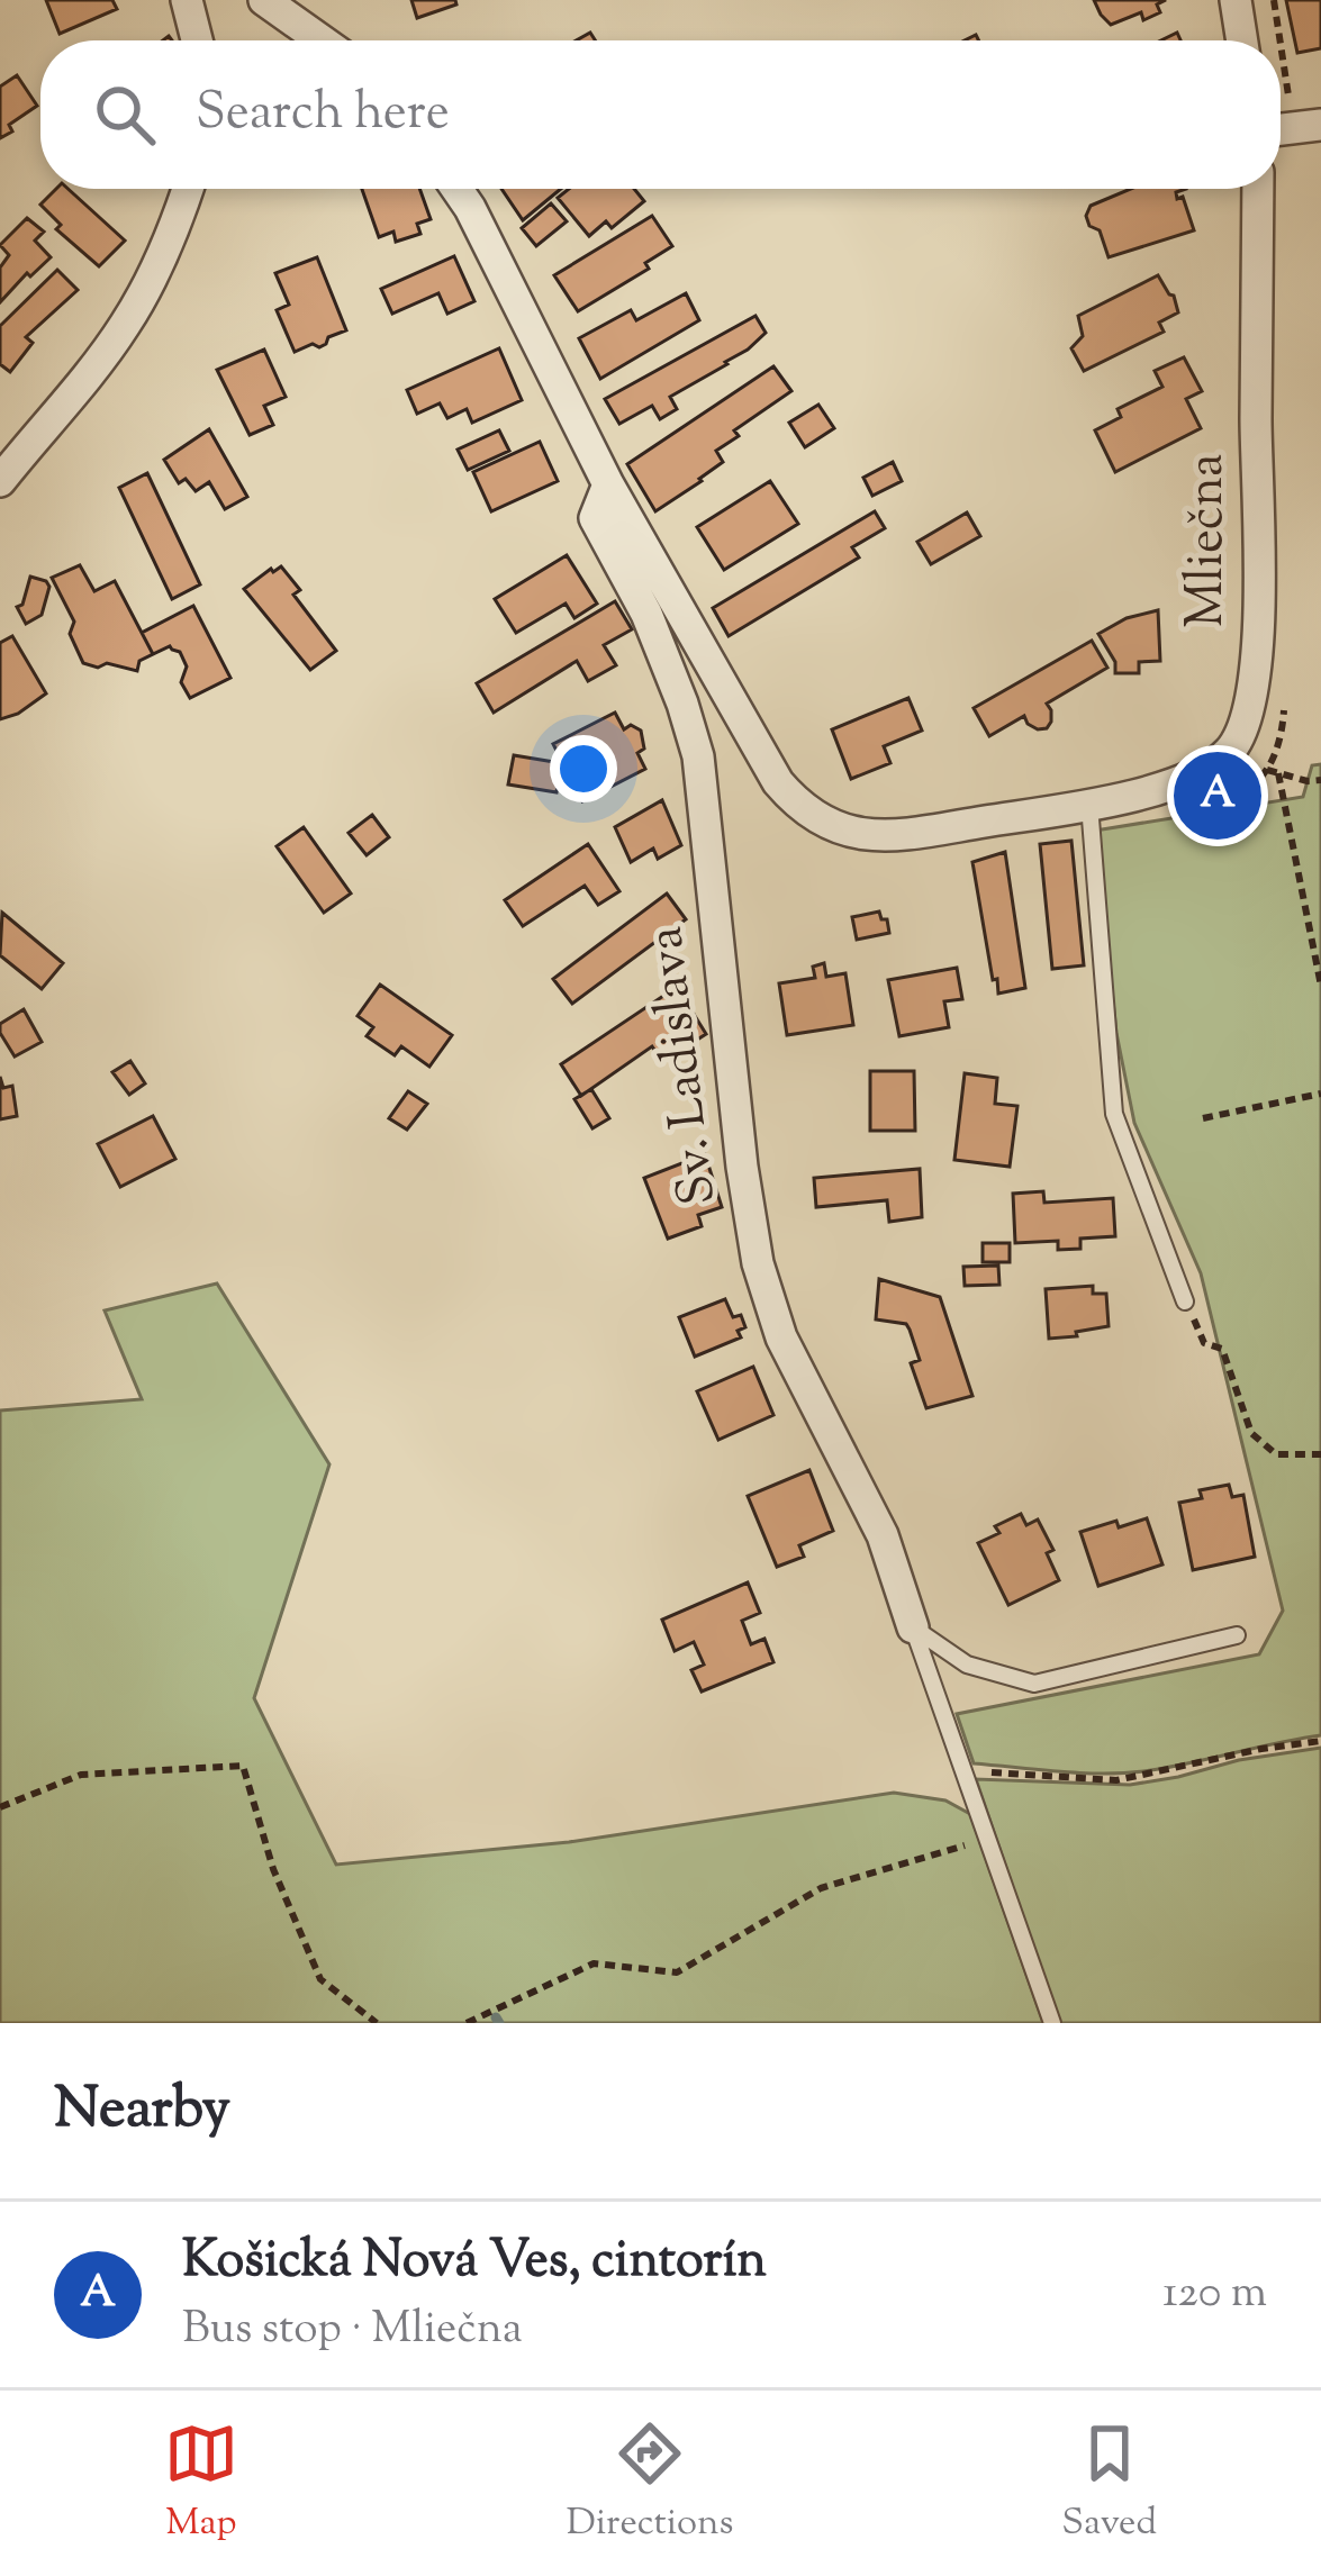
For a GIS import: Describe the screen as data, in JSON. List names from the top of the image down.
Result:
{
  "streets": {
    "street": ["Mliečna", "Sv. Ladislava"]
  },
  "crossings": [
    ["Mliečna", "Sv. Ladislava"]
  ],
  "page": {
    "search": "Search here",
    "pins": "A",
    "heading": "Nearby",
    "list": [
      {
        "mark": "A",
        "name": "Košická Nová Ves, cintorín",
        "note": "Bus stop · Mliečna",
        "value": "120 m"
      }
    ],
    "nav": ["Map", "Directions", "Saved"]
  }
}
